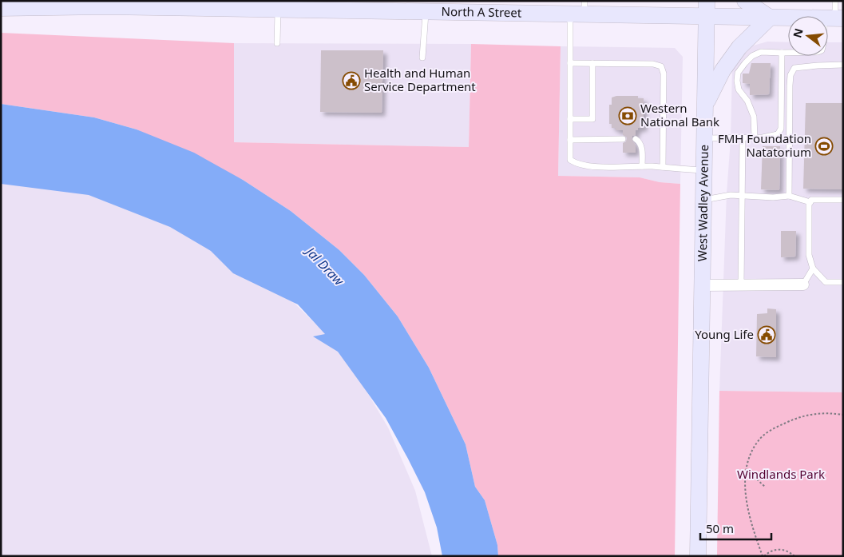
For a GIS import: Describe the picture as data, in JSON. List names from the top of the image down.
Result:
{
  "streets": {
    "main road": ["North A Street", "West Wadley Avenue"]
  },
  "crossings": [
    ["North A Street", "West Wadley Avenue"]
  ],
  "water": ["Jal Draw"],
  "parks": ["Windlands Park"],
  "places": {
    "public building": ["Health and Human Service Department", "Young Life"],
    "bank": ["Western National Bank"],
    "sports": ["FMH Foundation Natatorium"]
  },
  "scale_bar": "50 m",
  "north": "left"
}
